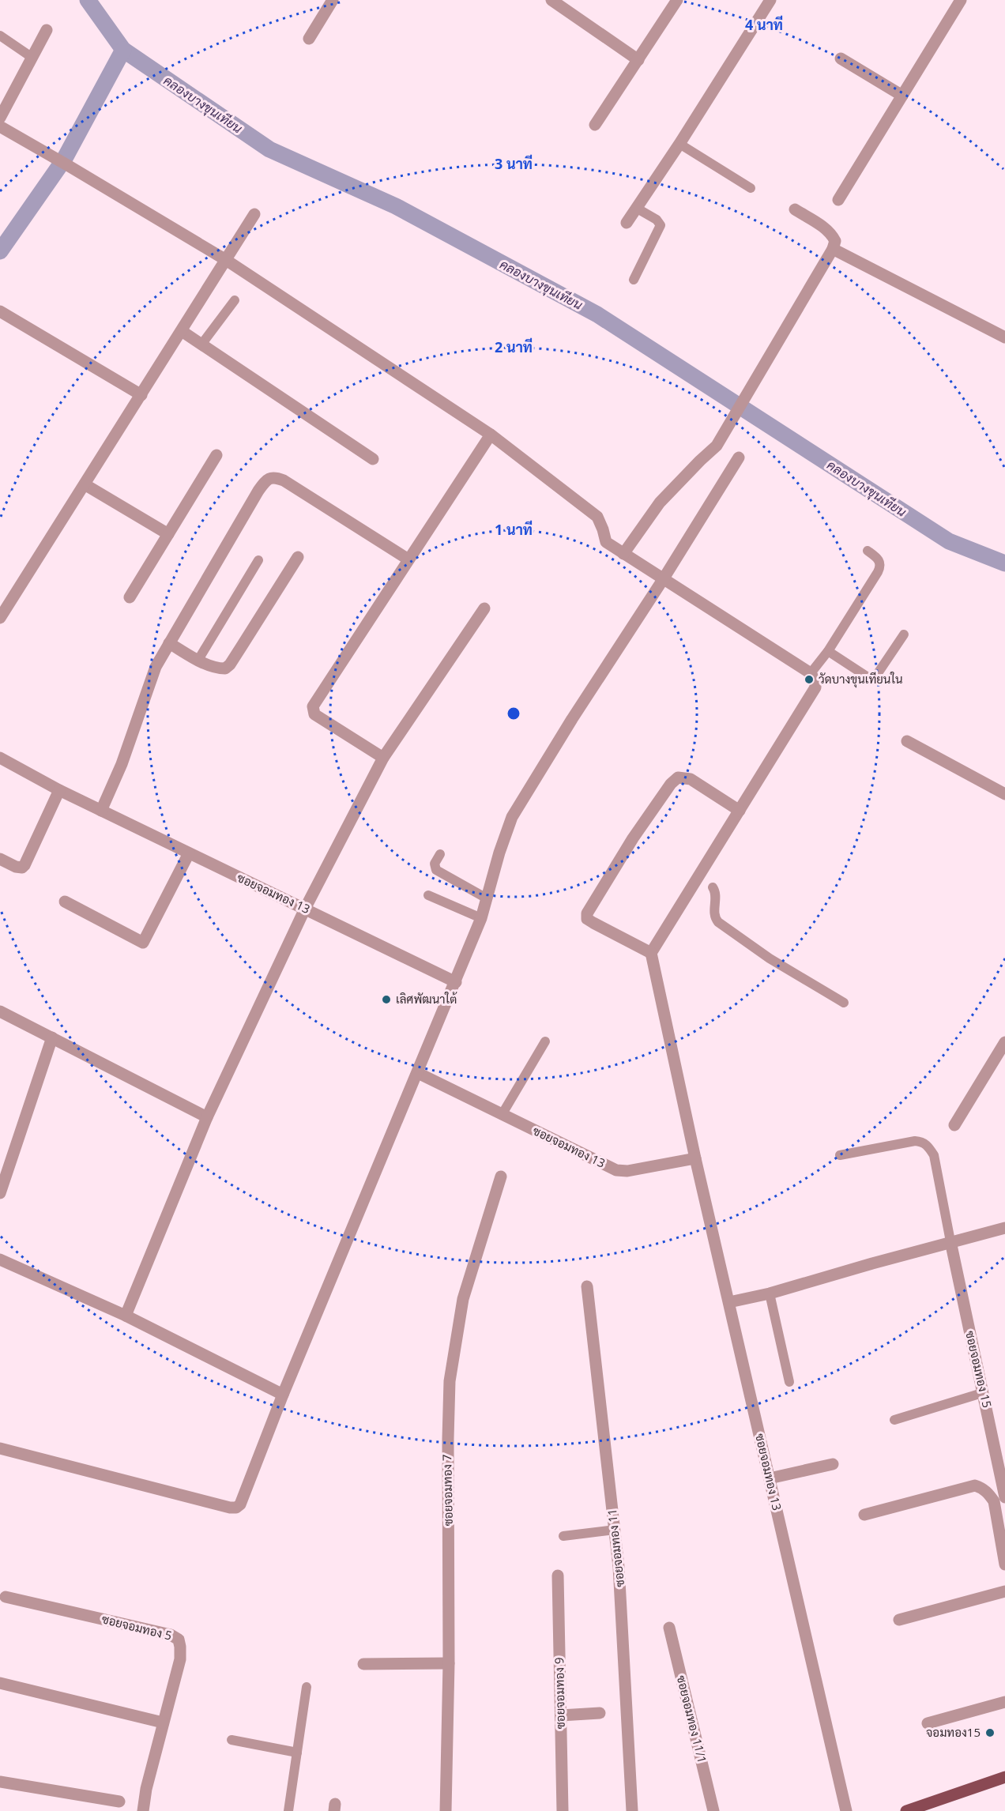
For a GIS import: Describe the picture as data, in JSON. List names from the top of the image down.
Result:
{
  "streets": {
    "street": [
      "ซอยจอมทอง 13",
      "ซอยจอมทอง 15",
      "ซอยจอมทอง 7",
      "ซอยจอมทอง 11",
      "ซอยจอมทอง 5",
      "ซอยจอมทอง 9",
      "ซอยจอมทอง 11/1"
    ]
  },
  "water": ["คลองบางขุนเทียน"],
  "places": ["วัดบางขุนเทียนใน", "เลิศพัฒนาใต้", "จอมทอง15"],
  "rings": [
    "4 นาที",
    "3 นาที",
    "2 นาที",
    "1 นาที"
  ]
}
